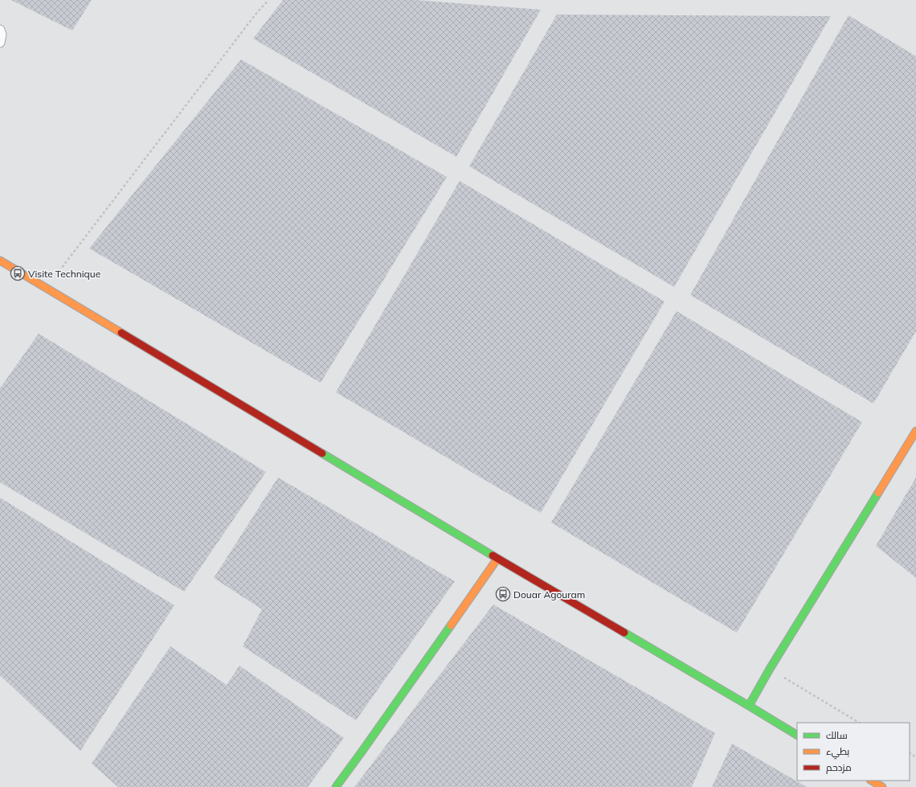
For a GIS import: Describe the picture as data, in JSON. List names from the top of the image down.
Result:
{
  "places": {
    "bus stop": ["Visite Technique", "Douar Agouram"]
  },
  "legend": ["سالك", "بطيء", "مزدحم"]
}
